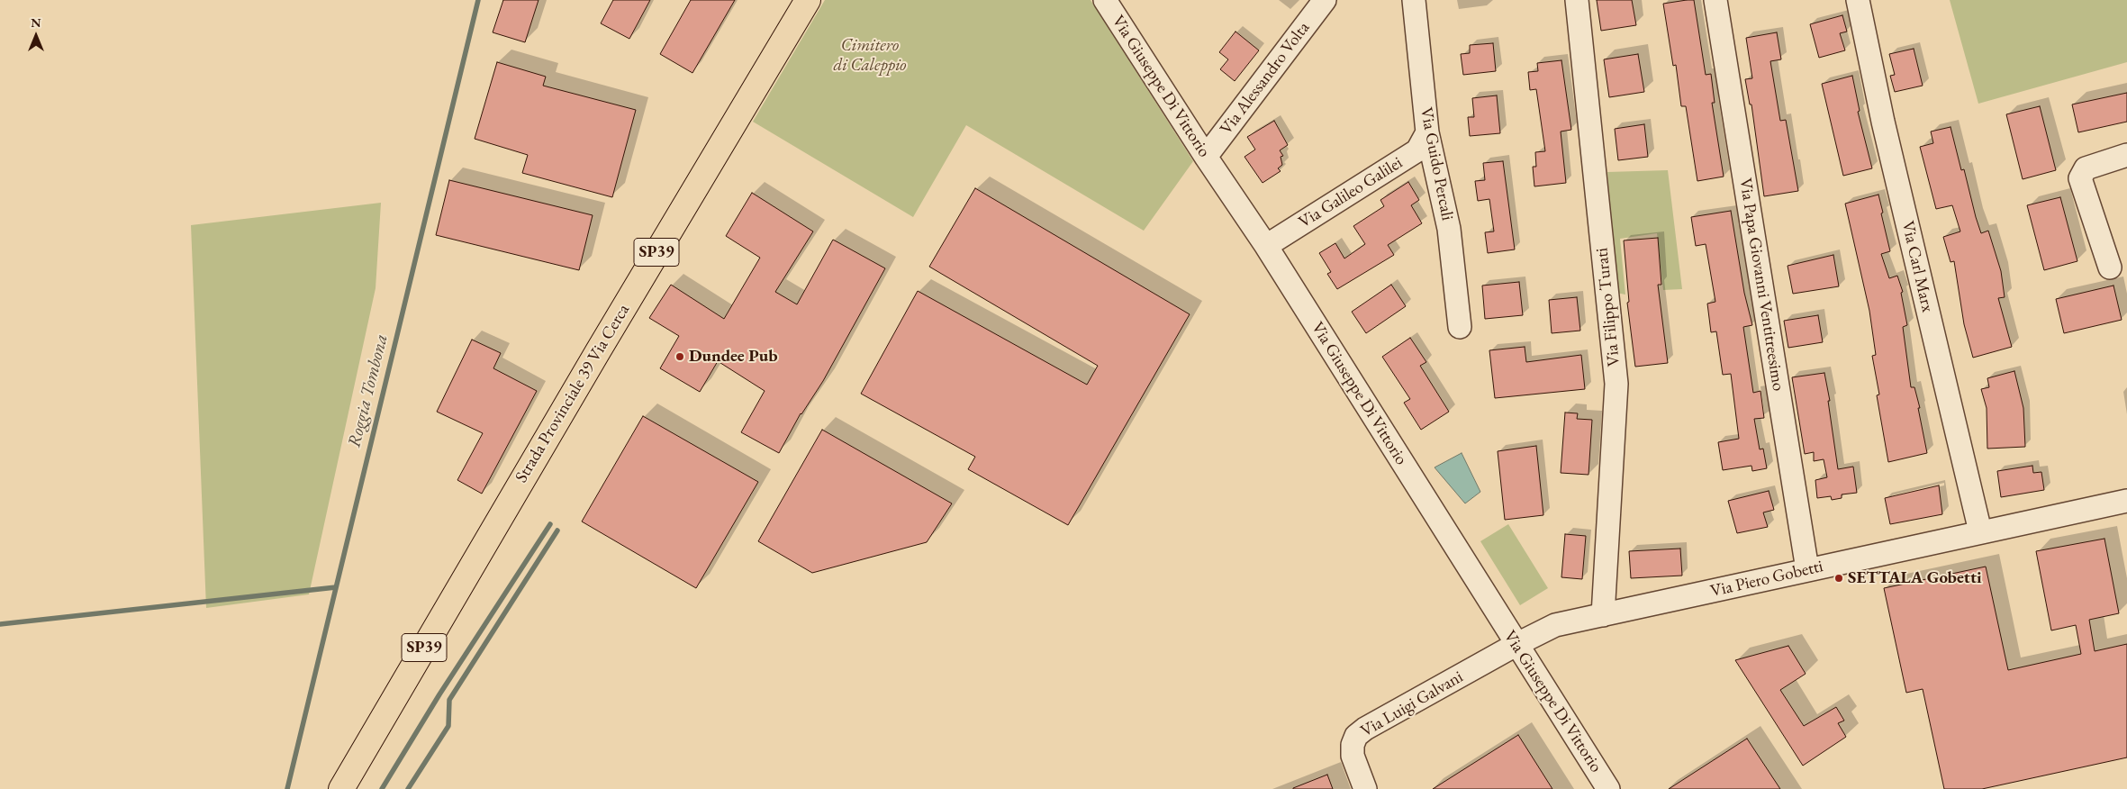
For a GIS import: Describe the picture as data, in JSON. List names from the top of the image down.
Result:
{
  "streets": {
    "main road": ["SP39", "Strada Provinciale 39 Via Cerca"],
    "street": [
      "Via Alessandro Volta",
      "Via Giuseppe Di Vittorio",
      "Via Guido Percali",
      "Via Galileo Galilei",
      "Via Carl Marx",
      "Via Papa Giovanni Ventitreesimo",
      "Via Filippo Turati",
      "Via Piero Gobetti",
      "Via Luigi Galvani"
    ]
  },
  "crossings": [
    ["Via Alessandro Volta", "Via Giuseppe Di Vittorio"],
    ["Via Giuseppe Di Vittorio", "Via Galileo Galilei"],
    ["Via Giuseppe Di Vittorio", "Via Piero Gobetti"],
    ["Via Giuseppe Di Vittorio", "Via Luigi Galvani"],
    ["Via Guido Percali", "Via Galileo Galilei"],
    ["Via Carl Marx", "Via Piero Gobetti"],
    ["Via Papa Giovanni Ventitreesimo", "Via Piero Gobetti"],
    ["Via Filippo Turati", "Via Piero Gobetti"],
    ["Via Piero Gobetti", "Via Luigi Galvani"]
  ],
  "water": ["Roggia Tombona"],
  "parks": ["Cimitero di Caleppio"],
  "places": ["Dundee Pub", "SETTALA Gobetti"],
  "north": "top"
}
